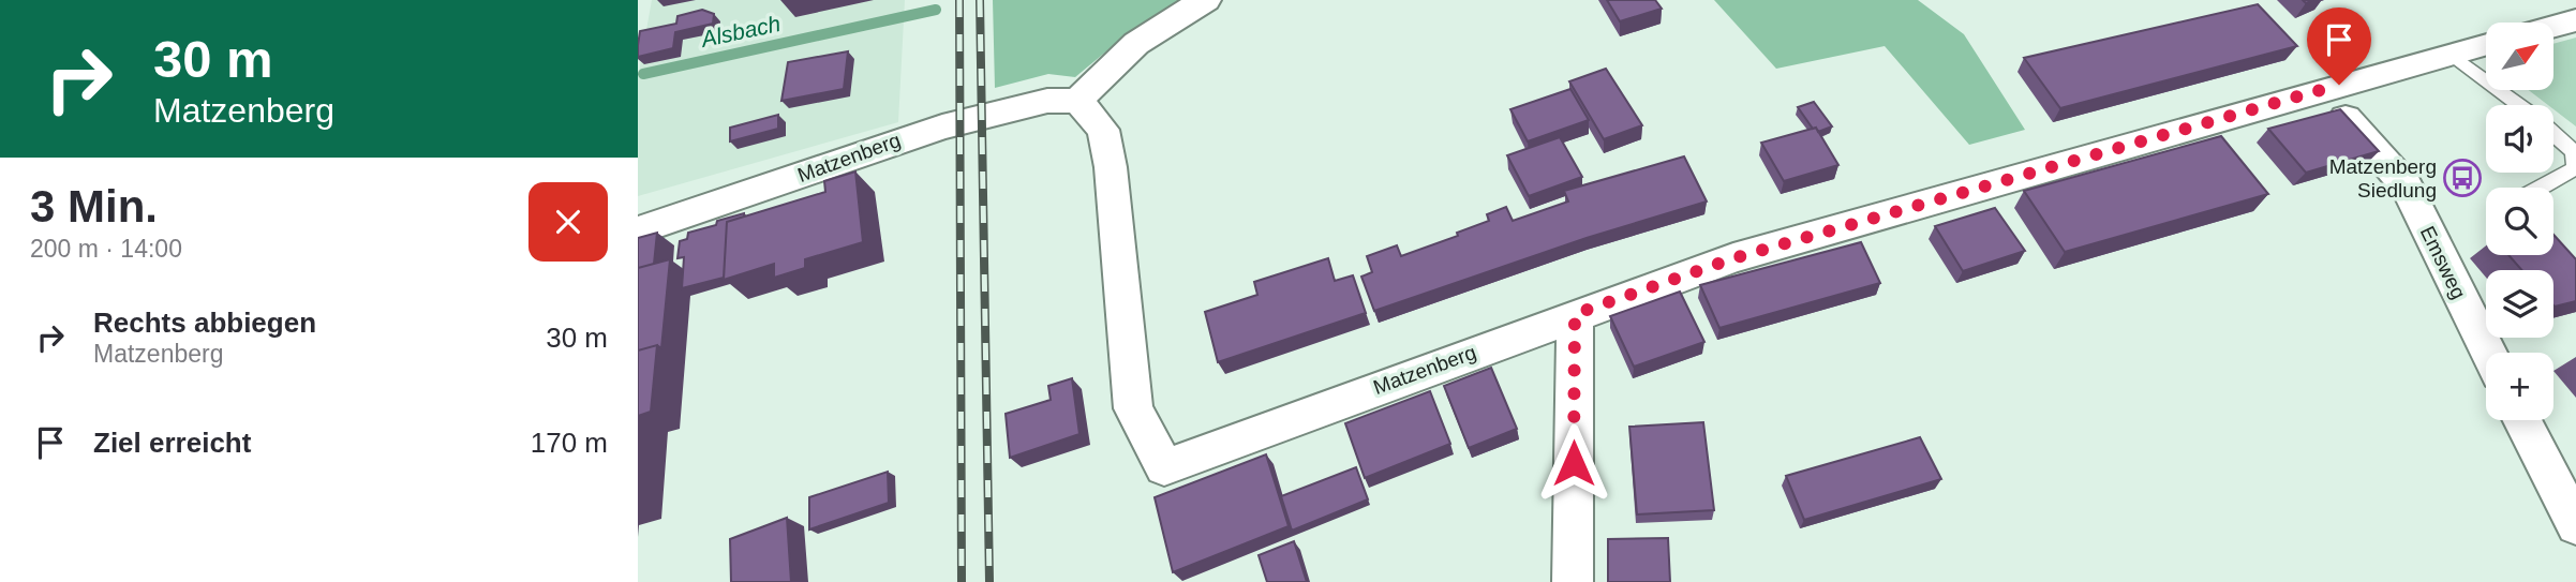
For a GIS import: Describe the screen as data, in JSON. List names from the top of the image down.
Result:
{
  "streets": {
    "street": ["Matzenberg", "Emsweg"]
  },
  "crossings": [
    ["Matzenberg", "Emsweg"]
  ],
  "water": ["Alsbach"],
  "places": {
    "bus stop": ["Matzenberg Siedlung"]
  },
  "north": "top right",
  "page": {
    "turn": ["30 m", "Matzenberg"],
    "map_buttons": "+",
    "heading": ["3 Min.", "200 m · 14:00"],
    "list": [
      {
        "name": "Rechts abbiegen",
        "note": "Matzenberg",
        "value": "30 m"
      },
      {
        "name": "Ziel erreicht",
        "value": "170 m"
      }
    ]
  }
}
